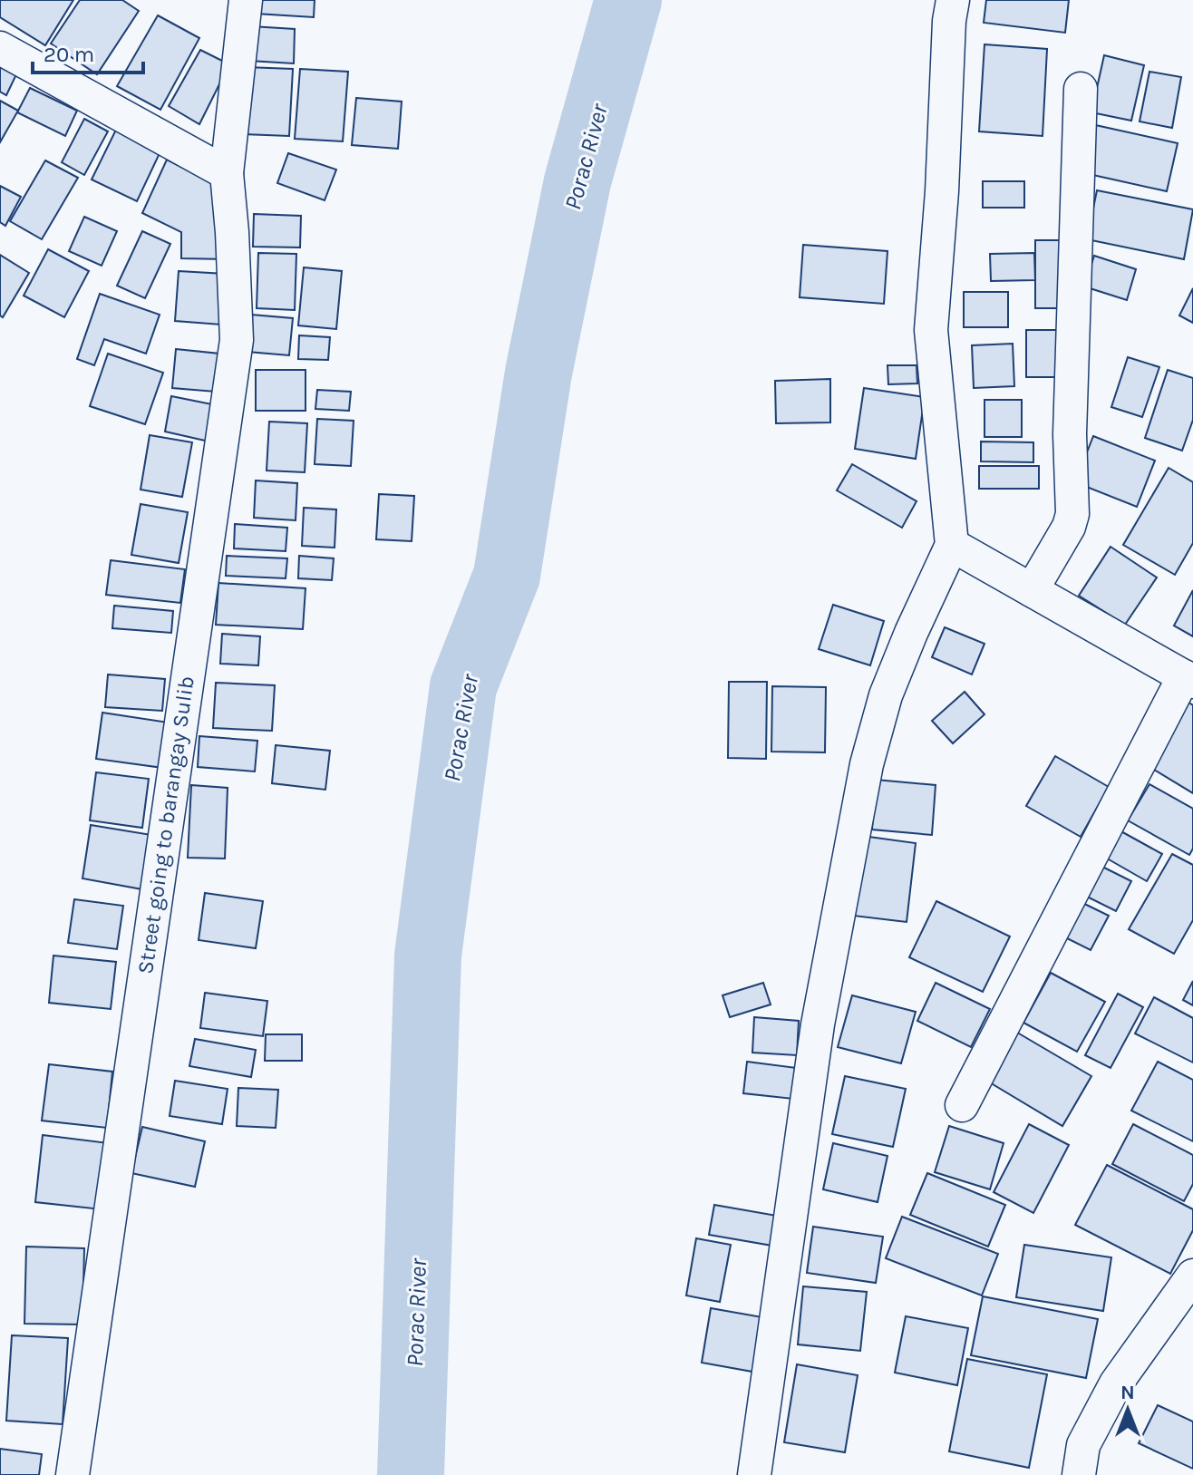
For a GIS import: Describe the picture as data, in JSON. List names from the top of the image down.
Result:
{
  "streets": {
    "street": ["Street going to barangay Sulib"]
  },
  "water": ["Porac River"],
  "scale_bar": "20 m",
  "north": "top"
}
